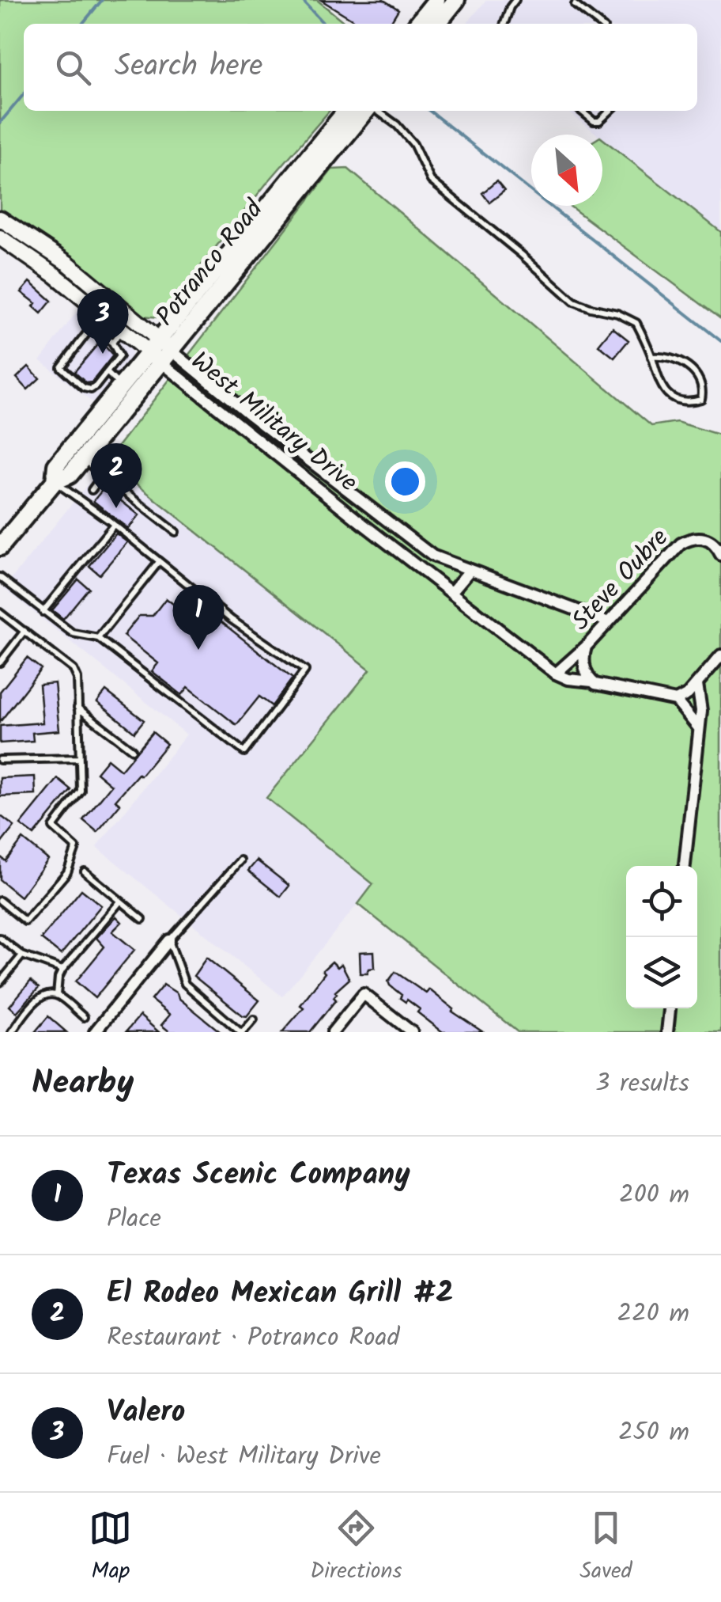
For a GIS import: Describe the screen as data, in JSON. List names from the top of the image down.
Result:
{
  "streets": {
    "main road": ["Potranco Road", "West Military Drive"],
    "street": ["Steve Oubre"]
  },
  "crossings": [
    ["Potranco Road", "West Military Drive"],
    ["West Military Drive", "Steve Oubre"]
  ],
  "north": "bottom right",
  "page": {
    "search": "Search here",
    "pins": ["3", "2", "1"],
    "heading": ["Nearby", "3 results"],
    "list": [
      {
        "mark": "1",
        "name": "Texas Scenic Company",
        "note": "Place",
        "value": "200 m"
      },
      {
        "mark": "2",
        "name": "El Rodeo Mexican Grill #2",
        "note": "Restaurant · Potranco Road",
        "value": "220 m"
      },
      {
        "mark": "3",
        "name": "Valero",
        "note": "Fuel · West Military Drive",
        "value": "250 m"
      }
    ],
    "nav": ["Map", "Directions", "Saved"]
  }
}
